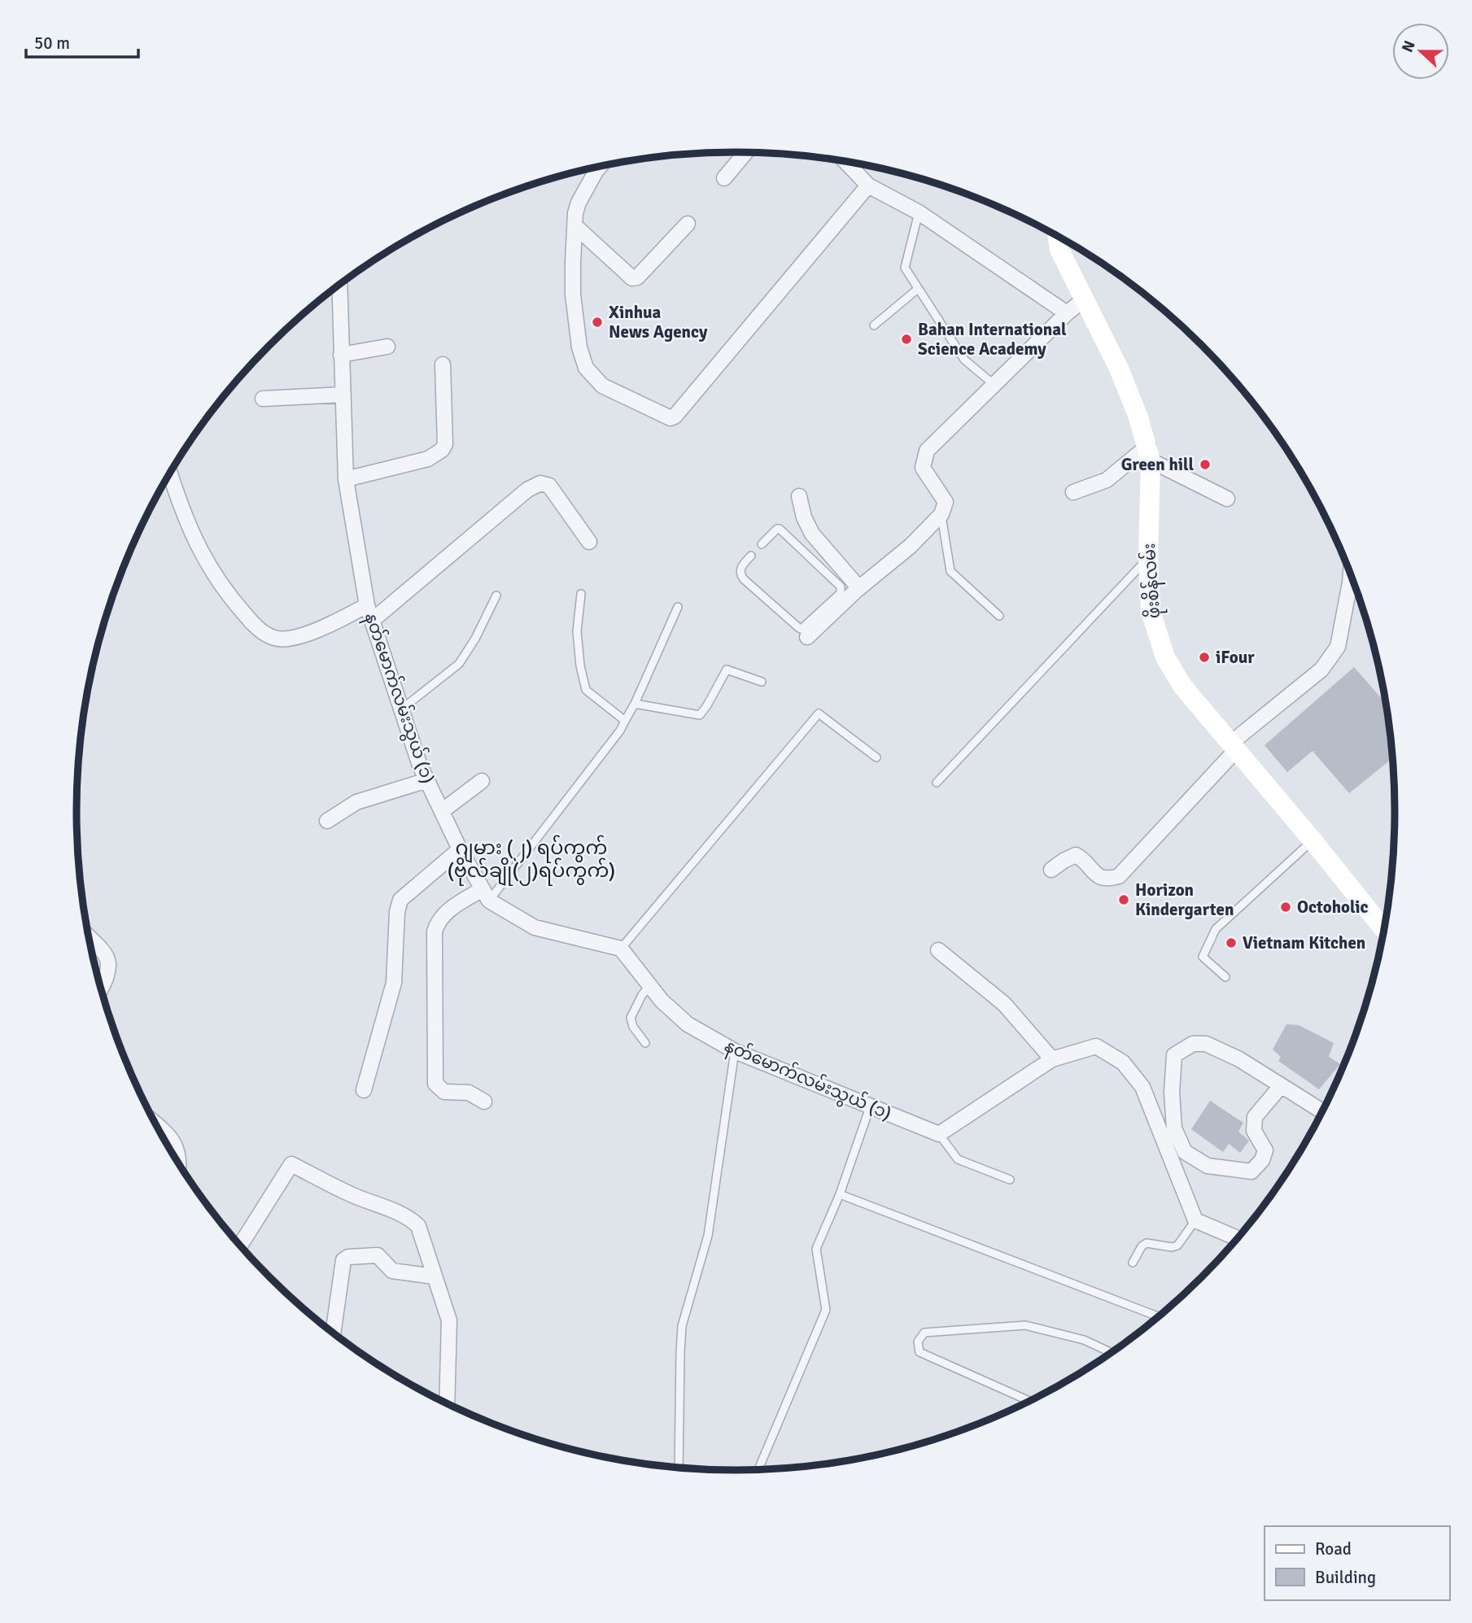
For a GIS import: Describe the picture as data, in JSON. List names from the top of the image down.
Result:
{
  "streets": {
    "main road": ["ဖိုးစိန်လမ်း"],
    "street": ["နတ်မောက်လမ်းသွယ် (၁)"]
  },
  "districts": ["ဂျမား (၂) ရပ်ကွက် (ဗိုလ်ချို(၂)ရပ်ကွက်)"],
  "places": [
    "Xinhua News Agency",
    "Bahan International Science Academy",
    "Green hill",
    "iFour",
    "Horizon Kindergarten",
    "Octoholic",
    "Vietnam Kitchen"
  ],
  "legend": ["Road", "Building"],
  "scale_bar": "50 m",
  "north": "left"
}
